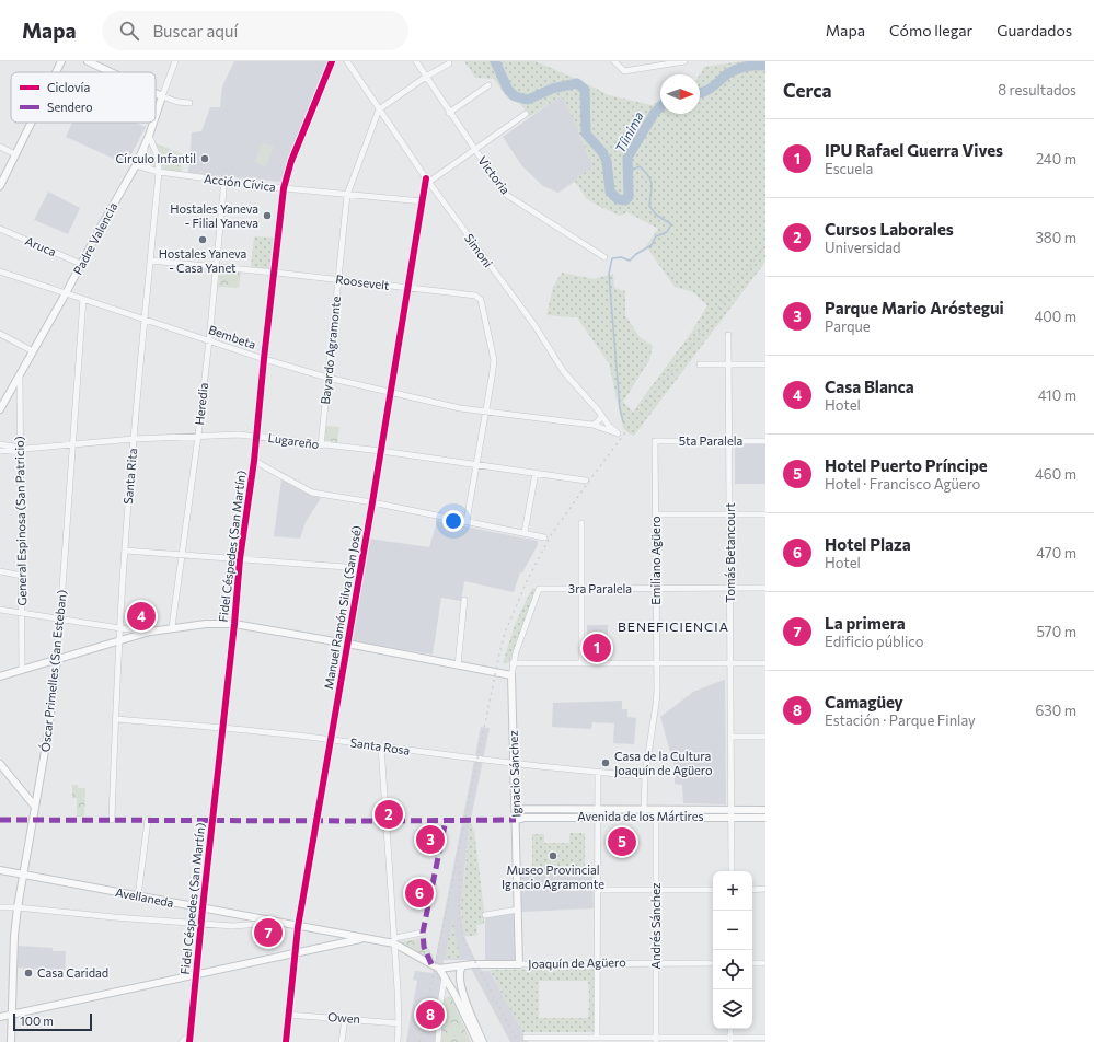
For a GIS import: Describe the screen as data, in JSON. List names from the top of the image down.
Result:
{
  "streets": {
    "main road": [
      "Padre Valencia",
      "Óscar Primelles (San Esteban)",
      "Ignacio Sánchez",
      "Avenida de los Mártires",
      "Avellaneda",
      "Joaquín de Agüero"
    ],
    "street": [
      "Victoria",
      "Acción Cívica",
      "Aruca",
      "Simoni",
      "Roosevelt",
      "Bembeta",
      "Bayardo Agramonte",
      "Heredia",
      "Lugareño",
      "5ta Paralela",
      "Santa Rita",
      "General Espinosa (San Patricio)",
      "Fidel Céspedes (San Martín)",
      "Tomás Betancourt",
      "Emiliano Agüero",
      "3ra Paralela",
      "Manuel Ramón Silva (San José)",
      "Santa Rosa",
      "Andrés Sánchez",
      "Owen"
    ]
  },
  "crossings": [
    ["Acción Cívica", "Padre Valencia"],
    ["Acción Cívica", "Bayardo Agramonte"],
    ["Acción Cívica", "Heredia"],
    ["Acción Cívica", "Santa Rita"],
    ["Acción Cívica", "Fidel Céspedes (San Martín)"],
    ["Acción Cívica", "Manuel Ramón Silva (San José)"],
    ["Padre Valencia", "Aruca"],
    ["Padre Valencia", "Bembeta"],
    ["Padre Valencia", "Santa Rita"],
    ["Padre Valencia", "General Espinosa (San Patricio)"],
    ["Simoni", "Bembeta"],
    ["Simoni", "Bayardo Agramonte"],
    ["Simoni", "Manuel Ramón Silva (San José)"],
    ["Roosevelt", "Bembeta"],
    ["Roosevelt", "Bayardo Agramonte"],
    ["Roosevelt", "Heredia"],
    ["Roosevelt", "Lugareño"],
    ["Roosevelt", "Santa Rita"],
    ["Roosevelt", "Fidel Céspedes (San Martín)"],
    ["Roosevelt", "Manuel Ramón Silva (San José)"],
    ["Bembeta", "Bayardo Agramonte"],
    ["Bembeta", "Heredia"],
    ["Bembeta", "Santa Rita"],
    ["Bembeta", "Fidel Céspedes (San Martín)"],
    ["Bembeta", "Manuel Ramón Silva (San José)"],
    ["Bembeta", "Óscar Primelles (San Esteban)"],
    ["Bayardo Agramonte", "Lugareño"],
    ["Heredia", "Lugareño"],
    ["Lugareño", "Santa Rita"],
    ["Lugareño", "General Espinosa (San Patricio)"],
    ["Lugareño", "Fidel Céspedes (San Martín)"],
    ["Lugareño", "Manuel Ramón Silva (San José)"],
    ["Lugareño", "Óscar Primelles (San Esteban)"],
    ["5ta Paralela", "Tomás Betancourt"],
    ["5ta Paralela", "Emiliano Agüero"],
    ["Santa Rita", "Santa Rosa"],
    ["Fidel Céspedes (San Martín)", "Santa Rosa"],
    ["Fidel Céspedes (San Martín)", "Avellaneda"],
    ["Tomás Betancourt", "3ra Paralela"],
    ["Tomás Betancourt", "Avenida de los Mártires"],
    ["Emiliano Agüero", "3ra Paralela"],
    ["Emiliano Agüero", "Santa Rosa"],
    ["Emiliano Agüero", "Avenida de los Mártires"],
    ["3ra Paralela", "Ignacio Sánchez"],
    ["Manuel Ramón Silva (San José)", "Santa Rosa"],
    ["Manuel Ramón Silva (San José)", "Avellaneda"],
    ["Manuel Ramón Silva (San José)", "Owen"],
    ["Óscar Primelles (San Esteban)", "Avellaneda"],
    ["Santa Rosa", "Ignacio Sánchez"],
    ["Ignacio Sánchez", "Avenida de los Mártires"],
    ["Ignacio Sánchez", "Joaquín de Agüero"],
    ["Avenida de los Mártires", "Andrés Sánchez"],
    ["Avellaneda", "Joaquín de Agüero"],
    ["Andrés Sánchez", "Joaquín de Agüero"]
  ],
  "districts": ["BENEFICIENCIA"],
  "water": ["Tíinima"],
  "places": [
    "Círculo Infantil",
    "Hostales Yaneva - Filial Yaneva",
    "Hostales Yaneva - Casa Yanet",
    "Casa de la Cultura Joaquín de Agüero",
    "Museo Provincial Ignacio Agramonte",
    "Casa Caridad"
  ],
  "legend": ["Ciclovía", "Sendero"],
  "scale_bar": "100 m",
  "north": "right",
  "page": {
    "header": "Mapa",
    "search": "Buscar aquí",
    "nav": ["Mapa", "Cómo llegar", "Guardados"],
    "heading": ["Cerca", "8 resultados"],
    "list": [
      {
        "mark": "1",
        "name": "IPU Rafael Guerra Vives",
        "note": "Escuela",
        "value": "240 m"
      },
      {
        "mark": "2",
        "name": "Cursos Laborales",
        "note": "Universidad",
        "value": "380 m"
      },
      {
        "mark": "3",
        "name": "Parque Mario Aróstegui",
        "note": "Parque",
        "value": "400 m"
      },
      {
        "mark": "4",
        "name": "Casa Blanca",
        "note": "Hotel",
        "value": "410 m"
      },
      {
        "mark": "5",
        "name": "Hotel Puerto Príncipe",
        "note": "Hotel · Francisco Agüero",
        "value": "460 m"
      },
      {
        "mark": "6",
        "name": "Hotel Plaza",
        "note": "Hotel",
        "value": "470 m"
      },
      {
        "mark": "7",
        "name": "La primera",
        "note": "Edificio público",
        "value": "570 m"
      },
      {
        "mark": "8",
        "name": "Camagüey",
        "note": "Estación · Parque Finlay",
        "value": "630 m"
      }
    ],
    "pins": [
      "4",
      "1",
      "2",
      "3",
      "5",
      "6",
      "7",
      "8"
    ],
    "map_buttons": ["+", "−"],
    "scale": "100 m"
  }
}
